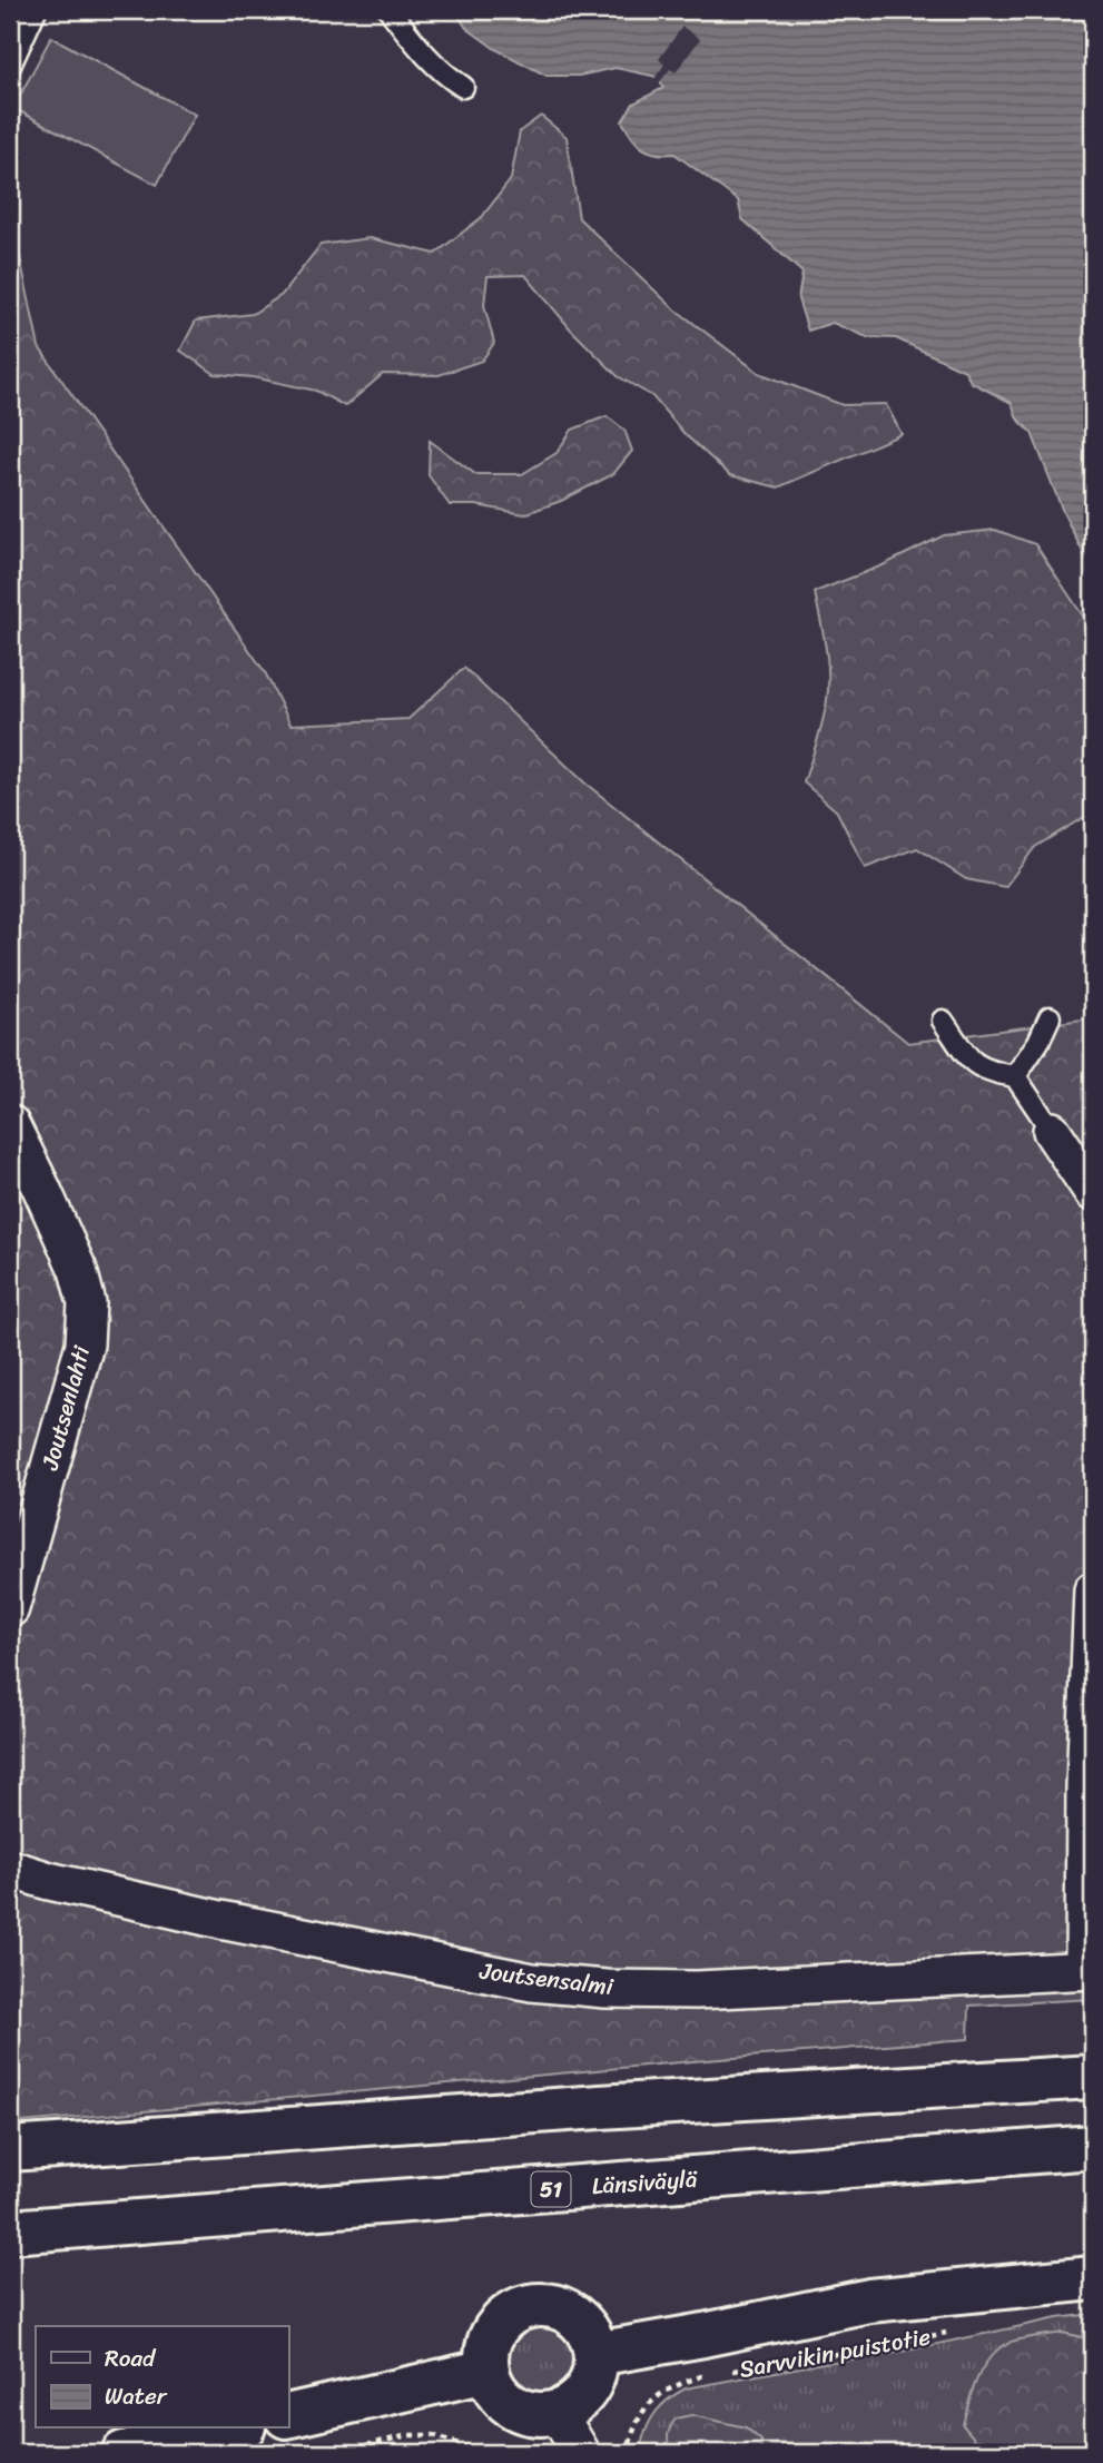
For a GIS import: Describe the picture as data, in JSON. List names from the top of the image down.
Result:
{
  "streets": {
    "main road": ["Länsiväylä", "51", "Sarvvikin puistotie"],
    "street": ["Joutsenlahti", "Joutsensalmi"]
  },
  "legend": ["Road", "Water"]
}
